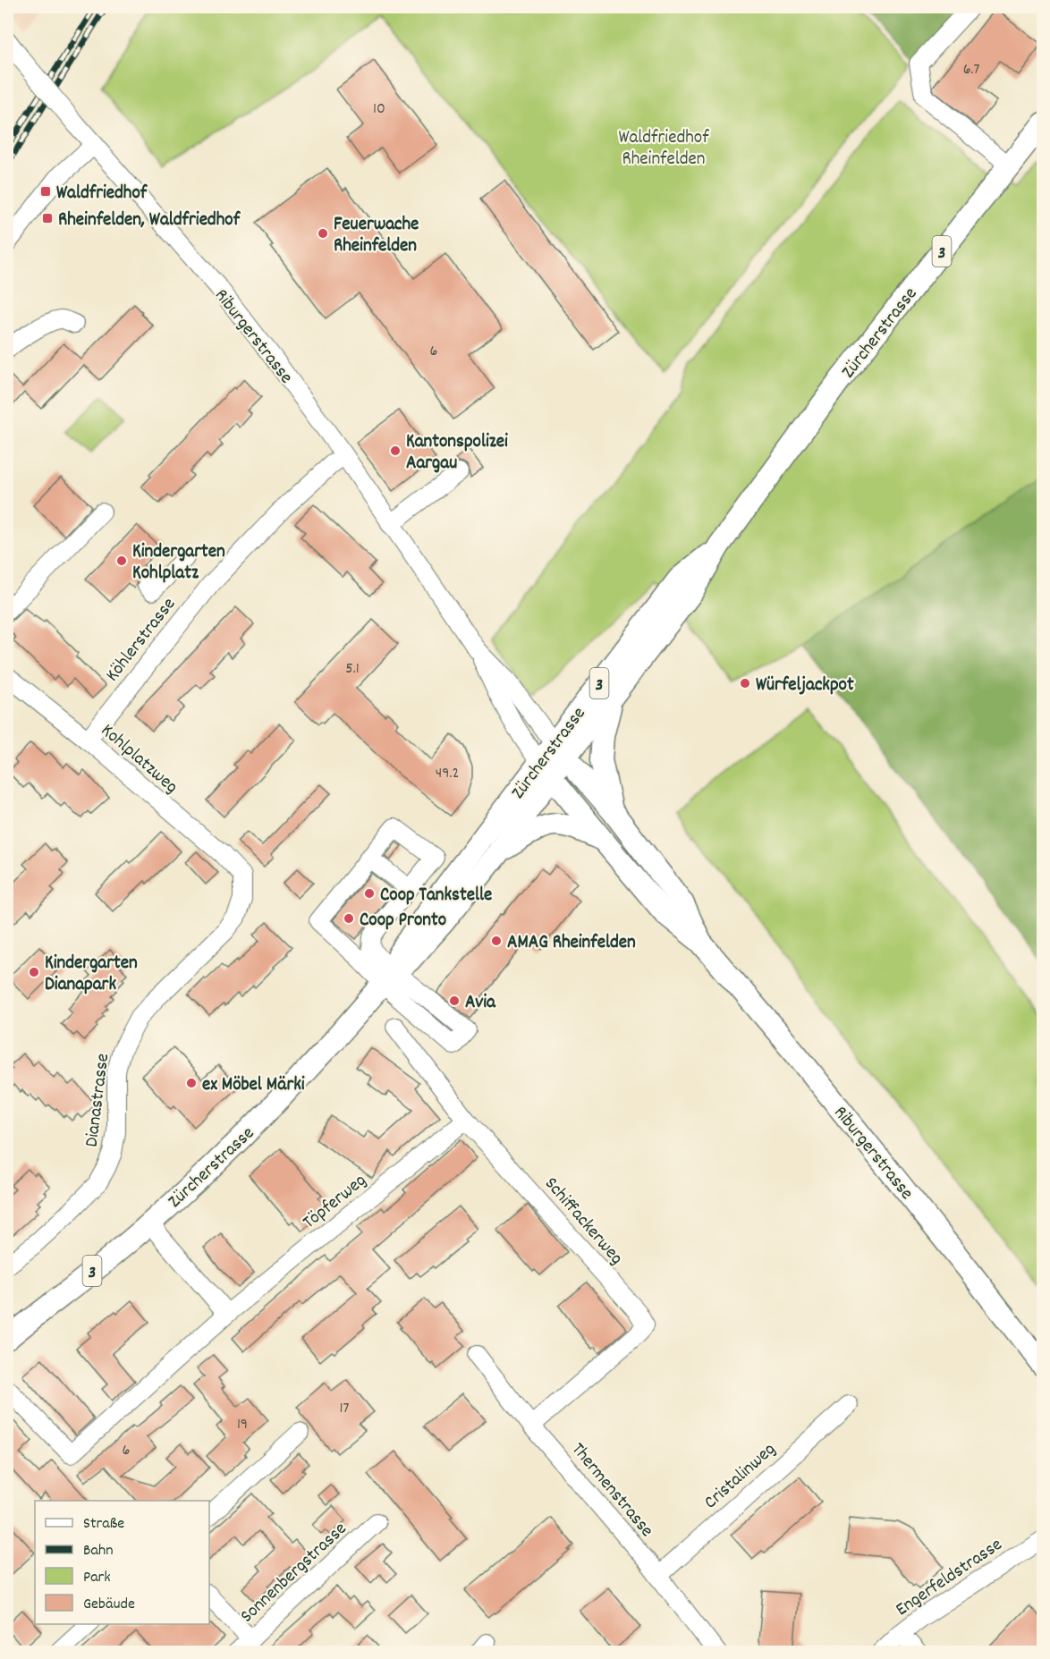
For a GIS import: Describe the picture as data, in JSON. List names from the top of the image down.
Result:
{
  "streets": {
    "main road": ["3", "Zürcherstrasse", "Riburgerstrasse"],
    "street": [
      "Köhlerstrasse",
      "Kohlplatzweg",
      "Dianastrasse",
      "Töpferweg",
      "Schiffackerweg",
      "Cristalinweg",
      "Thermenstrasse",
      "Sonnenbergstrasse",
      "Engerfeldstrasse"
    ]
  },
  "crossings": [
    ["Zürcherstrasse", "Riburgerstrasse"],
    ["Riburgerstrasse", "Köhlerstrasse"],
    ["Köhlerstrasse", "Kohlplatzweg"],
    ["Kohlplatzweg", "Dianastrasse"],
    ["Töpferweg", "Schiffackerweg"],
    ["Schiffackerweg", "Thermenstrasse"],
    ["Cristalinweg", "Thermenstrasse"]
  ],
  "parks": ["Waldfriedhof Rheinfelden"],
  "places": {
    "transit": ["Waldfriedhof", "Rheinfelden, Waldfriedhof"],
    "other": [
      "Feuerwache Rheinfelden",
      "Kantonspolizei Aargau",
      "Kindergarten Kohlplatz",
      "Würfeljackpot",
      "Coop Tankstelle",
      "Coop Pronto",
      "AMAG Rheinfelden",
      "Kindergarten Dianapark",
      "Avia",
      "ex Möbel Märki"
    ]
  },
  "house_numbers": [
    "6.7",
    "10",
    "6",
    "5.1",
    "49.2",
    "17",
    "19",
    "6"
  ],
  "legend": [
    "Straße",
    "Bahn",
    "Park",
    "Gebäude"
  ]
}
